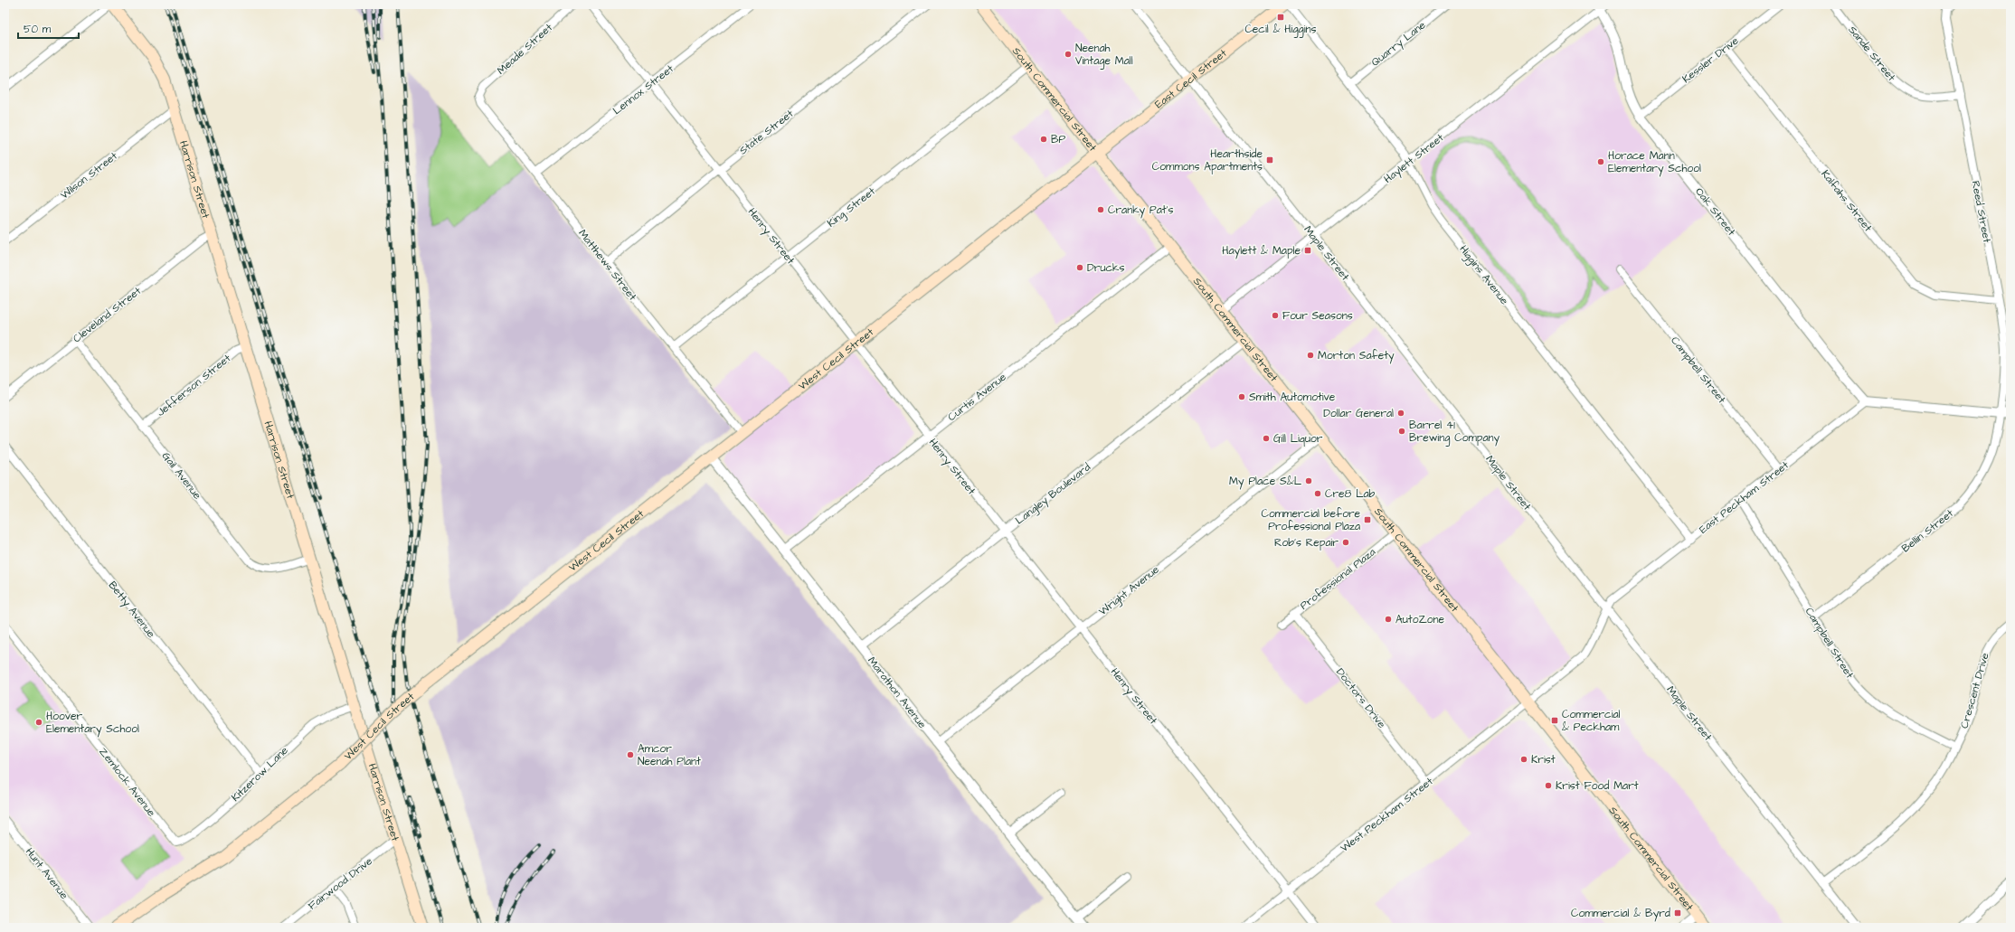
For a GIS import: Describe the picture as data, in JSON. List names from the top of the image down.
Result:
{
  "streets": {
    "main road": [
      "East Cecil Street",
      "South Commercial Street",
      "Harrison Street",
      "West Cecil Street"
    ],
    "street": [
      "Quarry Lane",
      "Meade Street",
      "Sande Street",
      "Kessler Drive",
      "Lennox Street",
      "State Street",
      "Haylett Street",
      "Wilson Street",
      "Kalfahs Street",
      "King Street",
      "Oak Street",
      "Reed Street",
      "Henry Street",
      "Maple Street",
      "Matthews Street",
      "Higgins Avenue",
      "Cleveland Street",
      "Campbell Street",
      "Jefferson Street",
      "Curtis Avenue",
      "Gail Avenue",
      "Langley Boulevard",
      "East Peckham Street",
      "Bellin Street",
      "Professional Plaza",
      "Wright Avenue",
      "Betty Avenue",
      "Crescent Drive",
      "Marathon Avenue",
      "Doctors Drive",
      "Kitzerow Lane",
      "Zemlock Avenue",
      "West Peckham Street",
      "Hunt Avenue",
      "Fairwood Drive"
    ]
  },
  "crossings": [
    ["Quarry Lane", "Higgins Avenue"],
    ["Meade Street", "Matthews Street"],
    ["Sande Street", "Reed Street"],
    ["Kessler Drive", "Kalfahs Street"],
    ["Kessler Drive", "Oak Street"],
    ["East Cecil Street", "South Commercial Street"],
    ["East Cecil Street", "Maple Street"],
    ["East Cecil Street", "West Cecil Street"],
    ["Lennox Street", "Henry Street"],
    ["Lennox Street", "Matthews Street"],
    ["South Commercial Street", "Haylett Street"],
    ["South Commercial Street", "King Street"],
    ["South Commercial Street", "West Cecil Street"],
    ["South Commercial Street", "Curtis Avenue"],
    ["South Commercial Street", "Langley Boulevard"],
    ["South Commercial Street", "East Peckham Street"],
    ["South Commercial Street", "Professional Plaza"],
    ["South Commercial Street", "Wright Avenue"],
    ["South Commercial Street", "West Peckham Street"],
    ["State Street", "Henry Street"],
    ["State Street", "Matthews Street"],
    ["Haylett Street", "Oak Street"],
    ["Haylett Street", "Maple Street"],
    ["Haylett Street", "Higgins Avenue"],
    ["Wilson Street", "Harrison Street"],
    ["Harrison Street", "Cleveland Street"],
    ["Harrison Street", "Jefferson Street"],
    ["Harrison Street", "Gail Avenue"],
    ["Harrison Street", "Kitzerow Lane"],
    ["Harrison Street", "Fairwood Drive"],
    ["Kalfahs Street", "Reed Street"],
    ["King Street", "Henry Street"],
    ["King Street", "Matthews Street"],
    ["Oak Street", "East Peckham Street"],
    ["Reed Street", "Bellin Street"],
    ["Henry Street", "West Cecil Street"],
    ["Henry Street", "Curtis Avenue"],
    ["Henry Street", "Langley Boulevard"],
    ["Henry Street", "Wright Avenue"],
    ["Henry Street", "West Peckham Street"],
    ["Maple Street", "East Peckham Street"],
    ["Maple Street", "Crescent Drive"],
    ["Matthews Street", "West Cecil Street"],
    ["Higgins Avenue", "East Peckham Street"],
    ["Cleveland Street", "Gail Avenue"],
    ["West Cecil Street", "Marathon Avenue"],
    ["Campbell Street", "East Peckham Street"],
    ["Campbell Street", "Bellin Street"],
    ["Campbell Street", "Crescent Drive"],
    ["Jefferson Street", "Gail Avenue"],
    ["Curtis Avenue", "Marathon Avenue"],
    ["Langley Boulevard", "Marathon Avenue"],
    ["East Peckham Street", "West Peckham Street"],
    ["Professional Plaza", "Doctors Drive"],
    ["Wright Avenue", "Marathon Avenue"],
    ["Betty Avenue", "Kitzerow Lane"],
    ["Doctors Drive", "West Peckham Street"],
    ["Kitzerow Lane", "Zemlock Avenue"]
  ],
  "places": {
    "transit": [
      "Cecil & Higgins",
      "Hearthside Commons Apartments",
      "Haylett & Maple",
      "Commercial before Professional Plaza",
      "Commercial & Peckham",
      "Commercial & Byrd"
    ],
    "other": [
      "Neenah Vintage Mall",
      "BP",
      "Horace Mann Elementary School",
      "Cranky Pat's",
      "Drucks",
      "Four Seasons",
      "Morton Safety",
      "Smith Automotive",
      "Dollar General",
      "Barrel 41 Brewing Company",
      "Gill Liquor",
      "My Place S&L",
      "Cre8 Lab",
      "Rob's Repair",
      "AutoZone",
      "Hoover Elementary School",
      "Amcor Neenah Plant",
      "Krist",
      "Krist Food Mart"
    ]
  },
  "scale_bar": "50 m"
}
